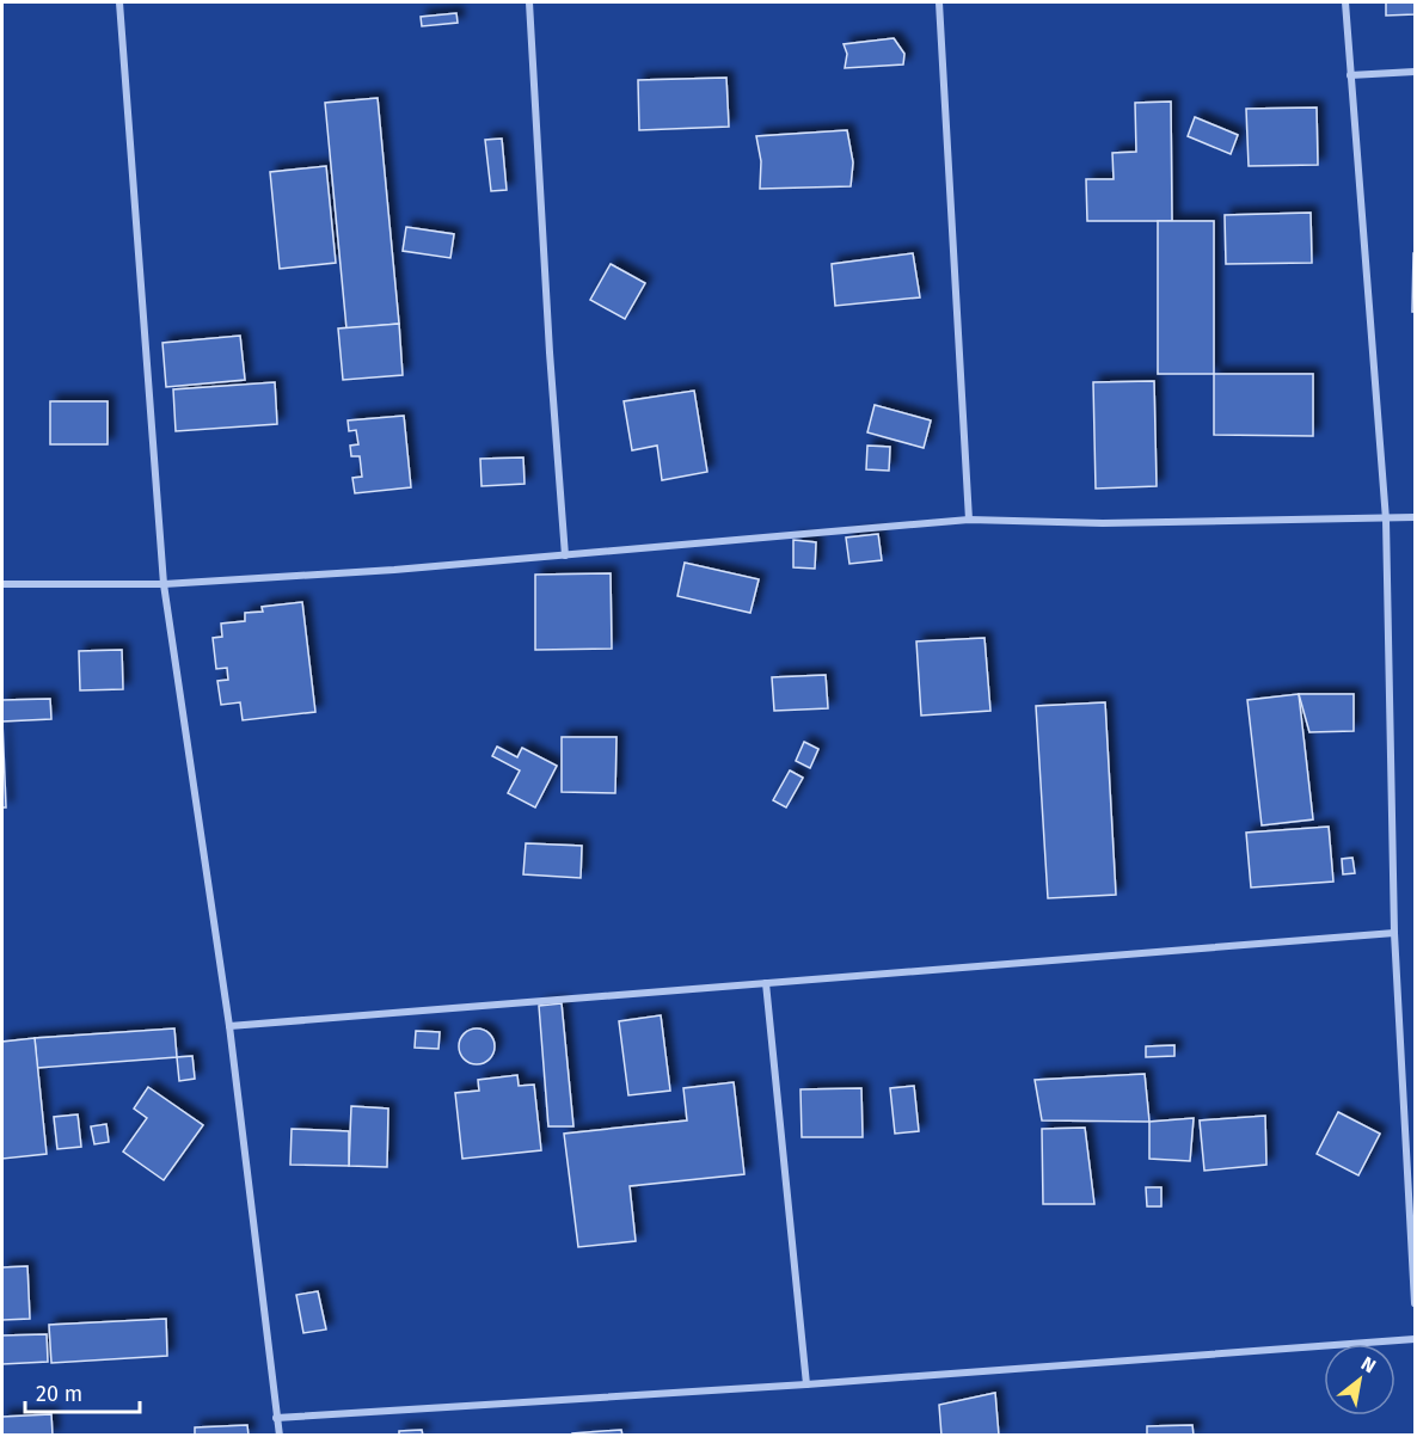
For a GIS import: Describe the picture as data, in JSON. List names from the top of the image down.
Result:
{
  "scale_bar": "20 m",
  "north": "top right"
}
